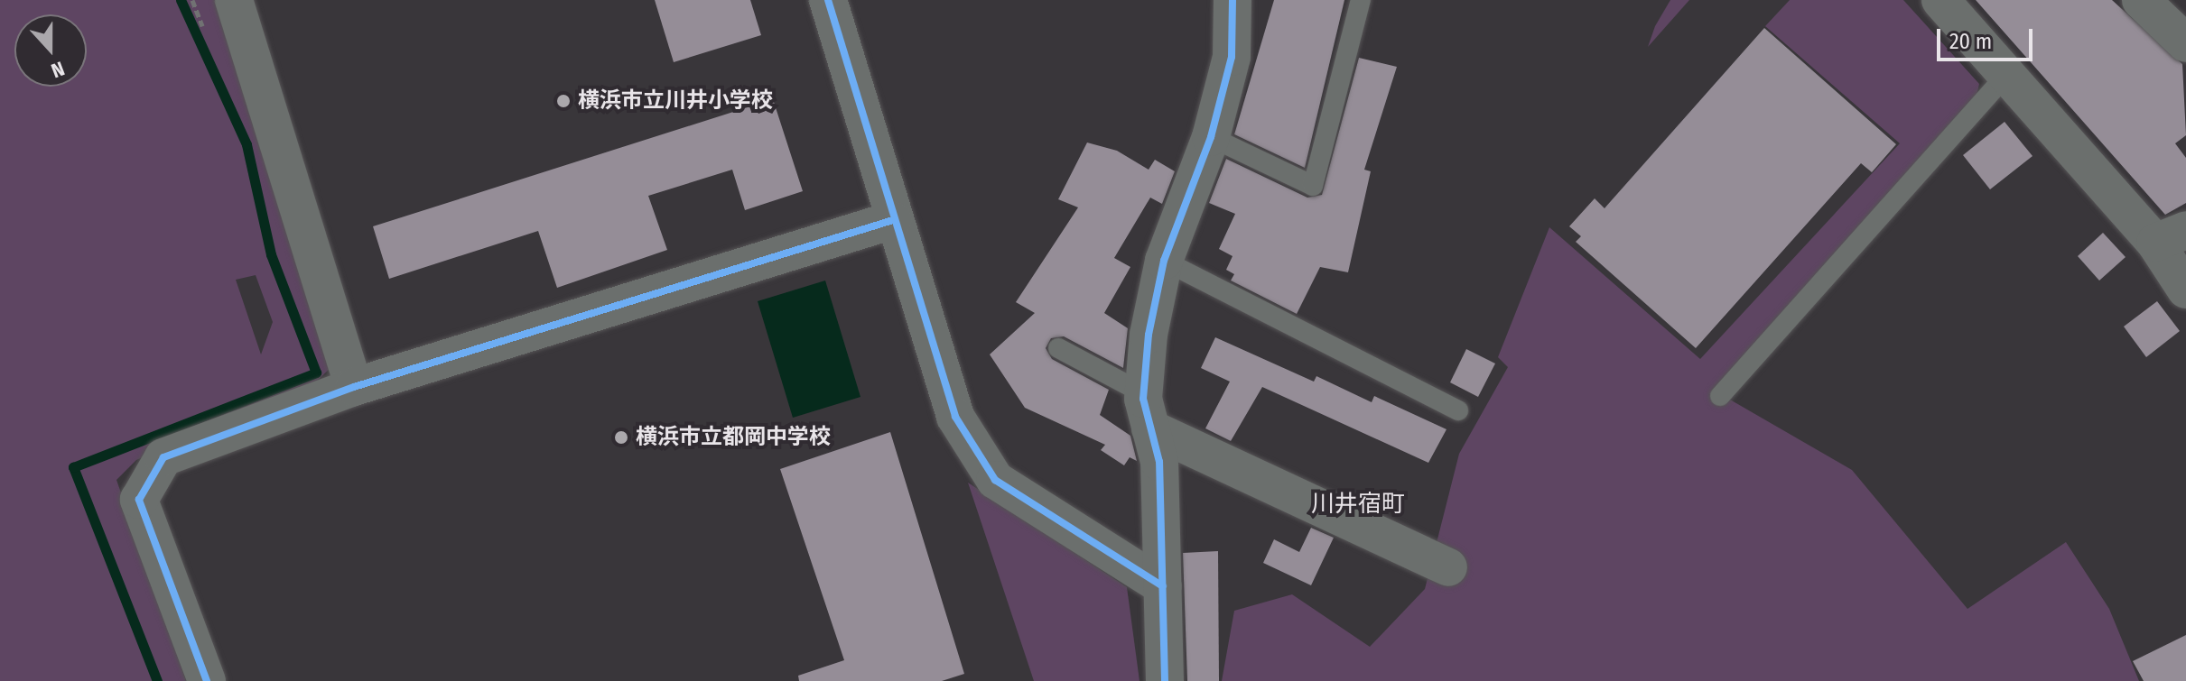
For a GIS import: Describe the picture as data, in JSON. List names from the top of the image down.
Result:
{
  "districts": ["川井宿町"],
  "places": ["横浜市立川井小学校", "横浜市立都岡中学校"],
  "scale_bar": "20 m",
  "north": "bottom"
}
